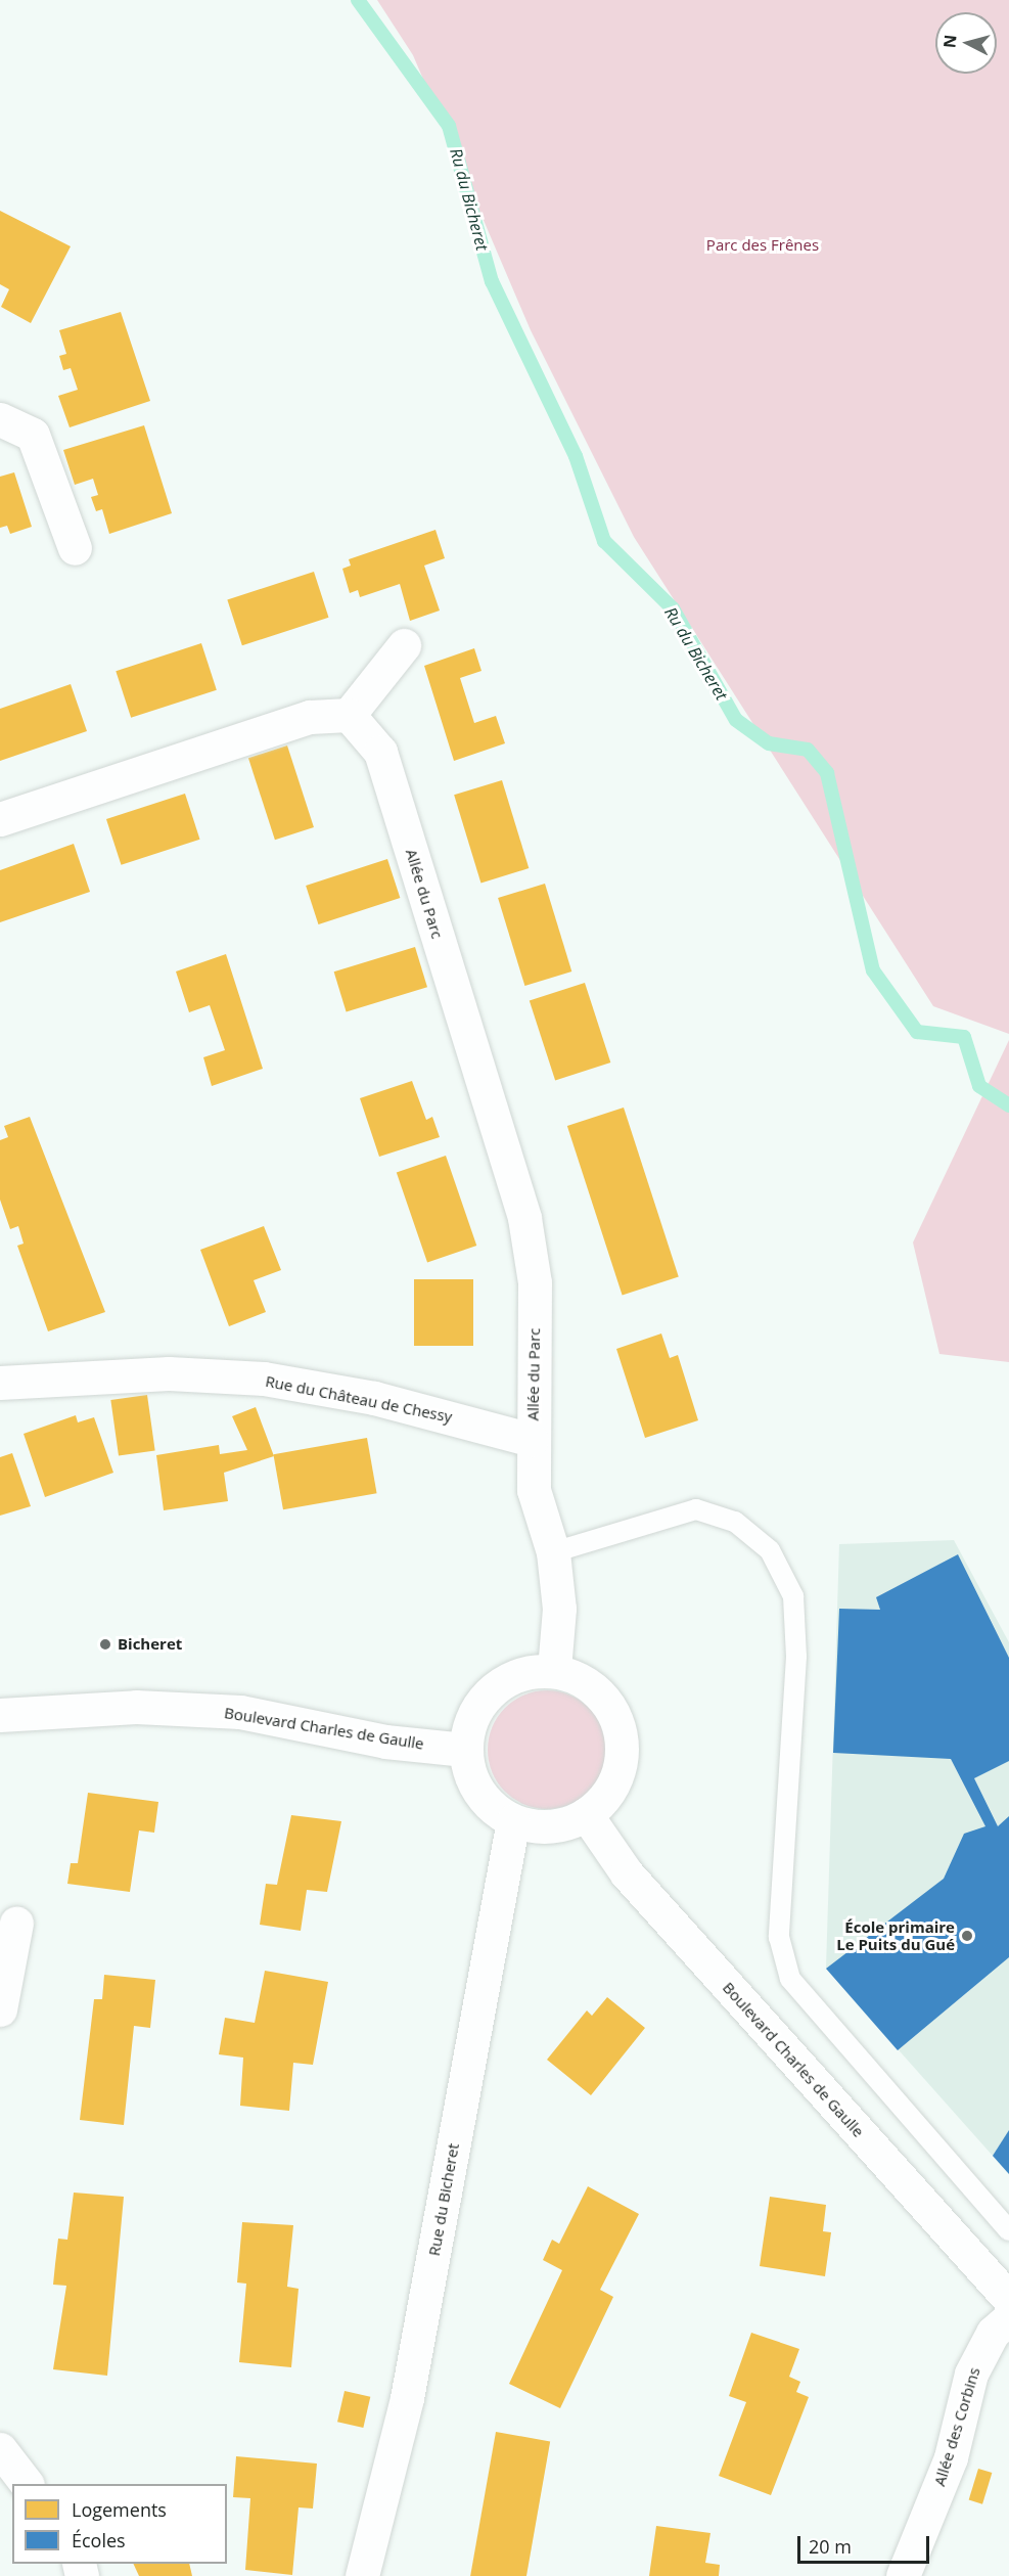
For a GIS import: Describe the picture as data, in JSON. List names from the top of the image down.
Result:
{
  "streets": {
    "street": [
      "Allée du Parc",
      "Rue du Château de Chessy",
      "Boulevard Charles de Gaulle",
      "Rue du Bicheret",
      "Allée des Corbins"
    ]
  },
  "crossings": [
    ["Allée du Parc", "Rue du Château de Chessy"],
    ["Allée du Parc", "Boulevard Charles de Gaulle"],
    ["Allée du Parc", "Rue du Bicheret"],
    ["Boulevard Charles de Gaulle", "Rue du Bicheret"]
  ],
  "water": ["Ru du Bicheret"],
  "parks": ["Parc des Frênes"],
  "places": ["Bicheret", "École primaire Le Puits du Gué"],
  "legend": ["Logements", "Écoles"],
  "scale_bar": "20 m",
  "north": "left"
}
